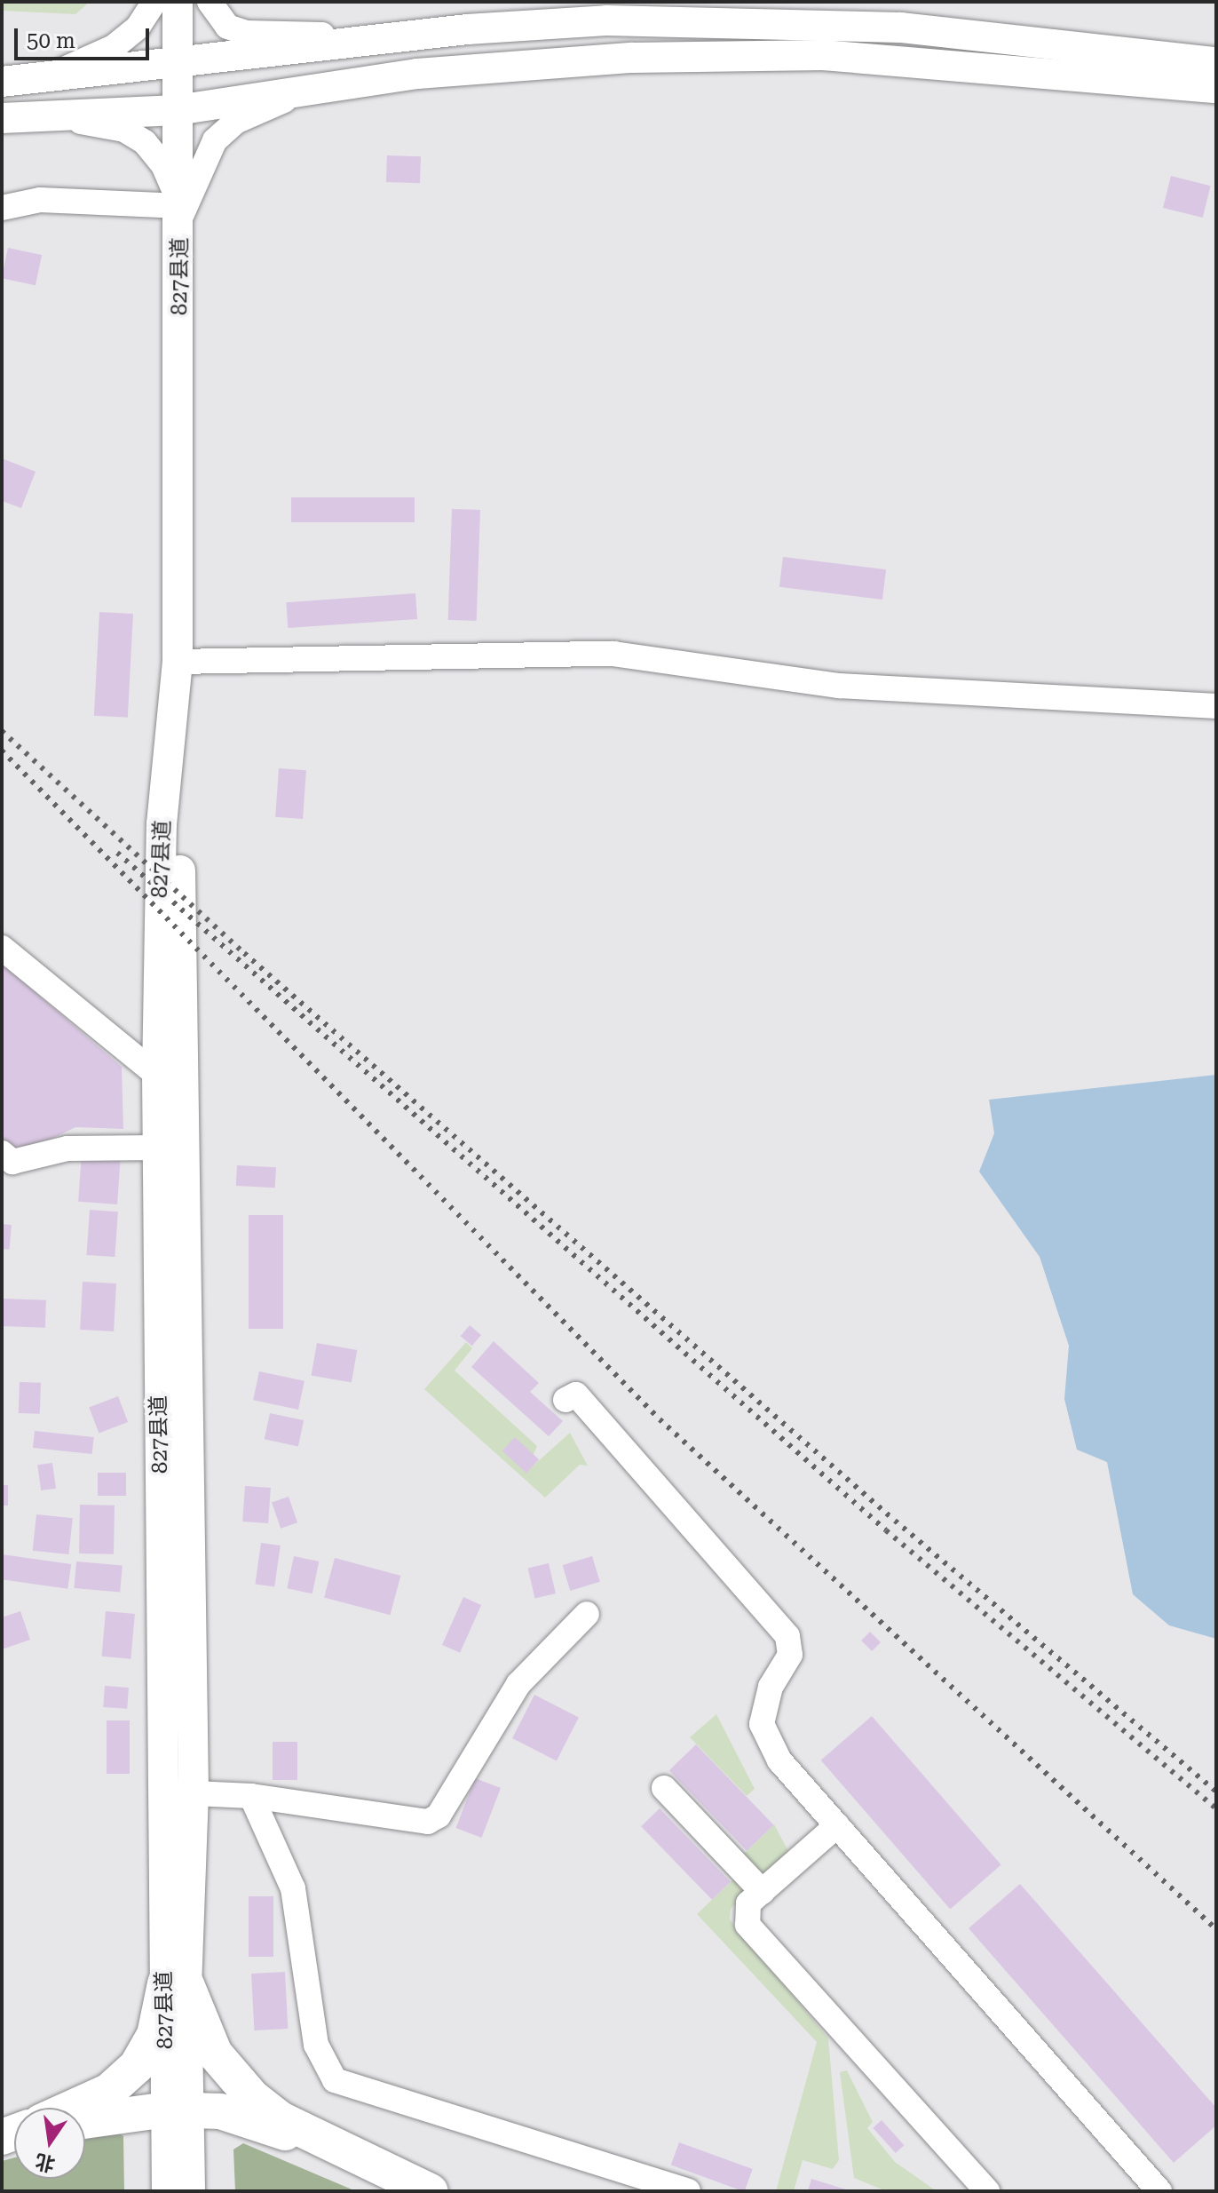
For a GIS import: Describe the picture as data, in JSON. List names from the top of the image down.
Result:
{
  "streets": {
    "main road": ["827县道"]
  },
  "scale_bar": "50 m",
  "north": "bottom"
}
